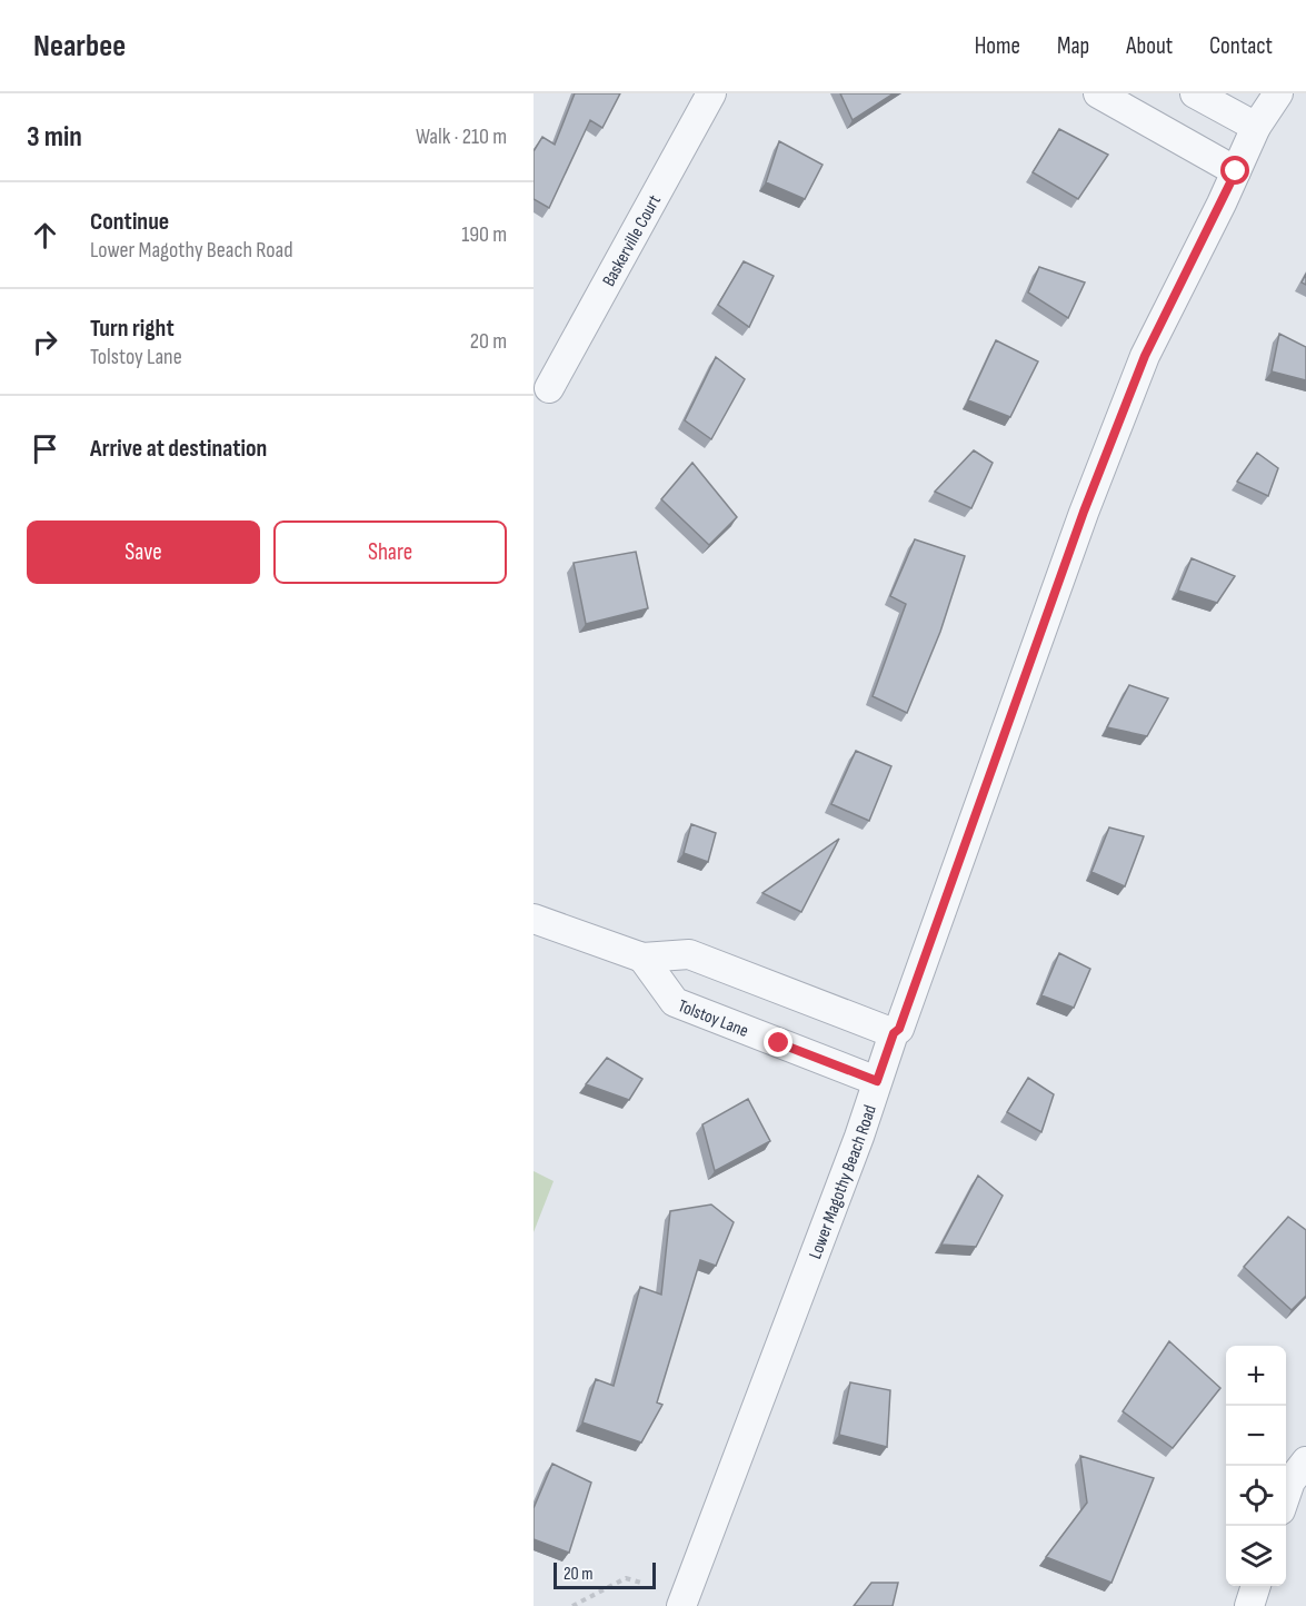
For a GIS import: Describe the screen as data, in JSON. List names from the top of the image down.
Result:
{
  "streets": {
    "street": ["Baskerville Court", "Tolstoy Lane", "Lower Magothy Beach Road"]
  },
  "crossings": [
    ["Tolstoy Lane", "Lower Magothy Beach Road"]
  ],
  "scale_bar": "20 m",
  "page": {
    "header": "Nearbee",
    "nav": [
      "Home",
      "Map",
      "About",
      "Contact"
    ],
    "heading": ["3 min", "Walk · 210 m"],
    "list": [
      ["Continue", "Lower Magothy Beach Road", "190 m"],
      ["Turn right", "Tolstoy Lane", "20 m"],
      "Arrive at destination"
    ],
    "buttons": ["Save", "Share"],
    "map_buttons": ["+", "−"],
    "scale": "20 m"
  }
}
